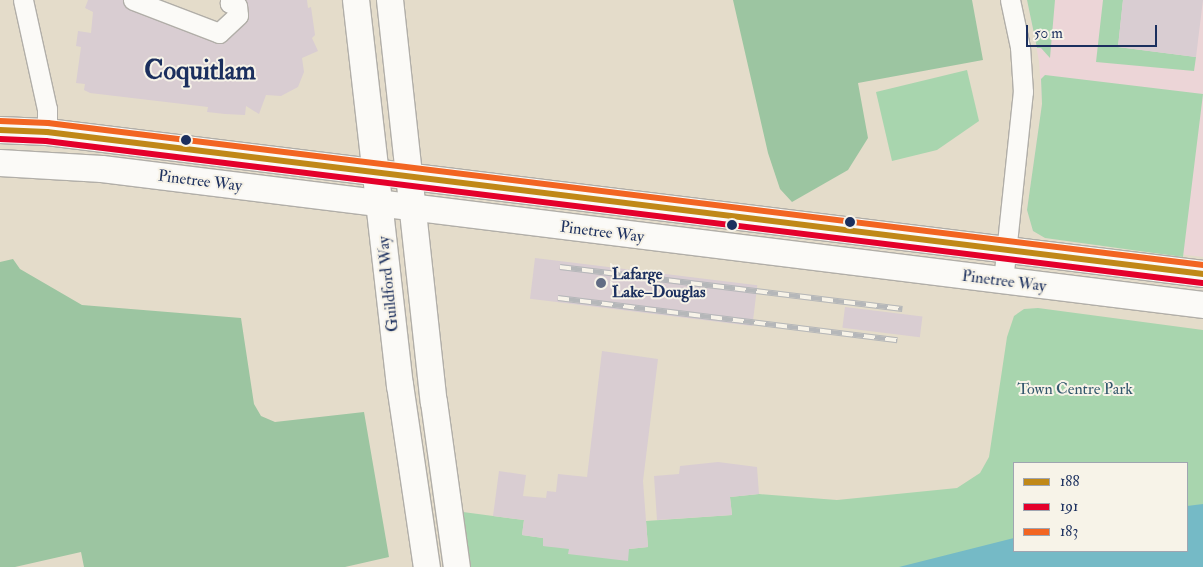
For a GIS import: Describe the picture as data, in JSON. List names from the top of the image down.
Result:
{
  "streets": {
    "main road": ["Pinetree Way", "Guildford Way"]
  },
  "crossings": [
    ["Pinetree Way", "Guildford Way"]
  ],
  "districts": ["Coquitlam"],
  "parks": ["Town Centre Park"],
  "places": ["Lafarge Lake–Douglas"],
  "lines": ["transit line 183", "transit line 188", "transit line 191"],
  "legend": ["188", "191", "183"],
  "scale_bar": "50 m"
}
